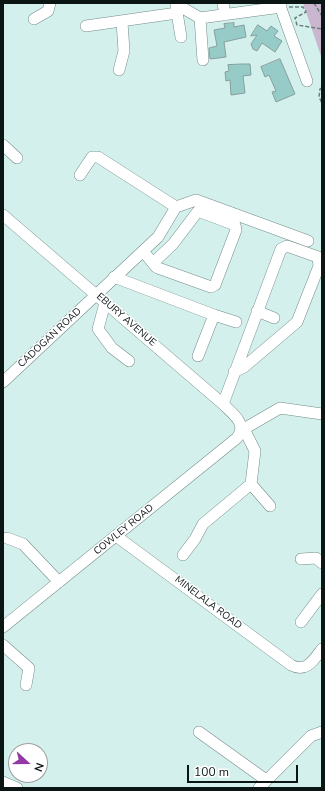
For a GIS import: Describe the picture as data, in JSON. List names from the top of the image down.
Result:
{
  "streets": {
    "street": [
      "EBURY AVENUE",
      "CADOGAN ROAD",
      "COWLEY ROAD",
      "MINELALA ROAD"
    ]
  },
  "crossings": [
    ["EBURY AVENUE", "CADOGAN ROAD"],
    ["EBURY AVENUE", "COWLEY ROAD"],
    ["COWLEY ROAD", "MINELALA ROAD"]
  ],
  "scale_bar": "100 m",
  "north": "right"
}
